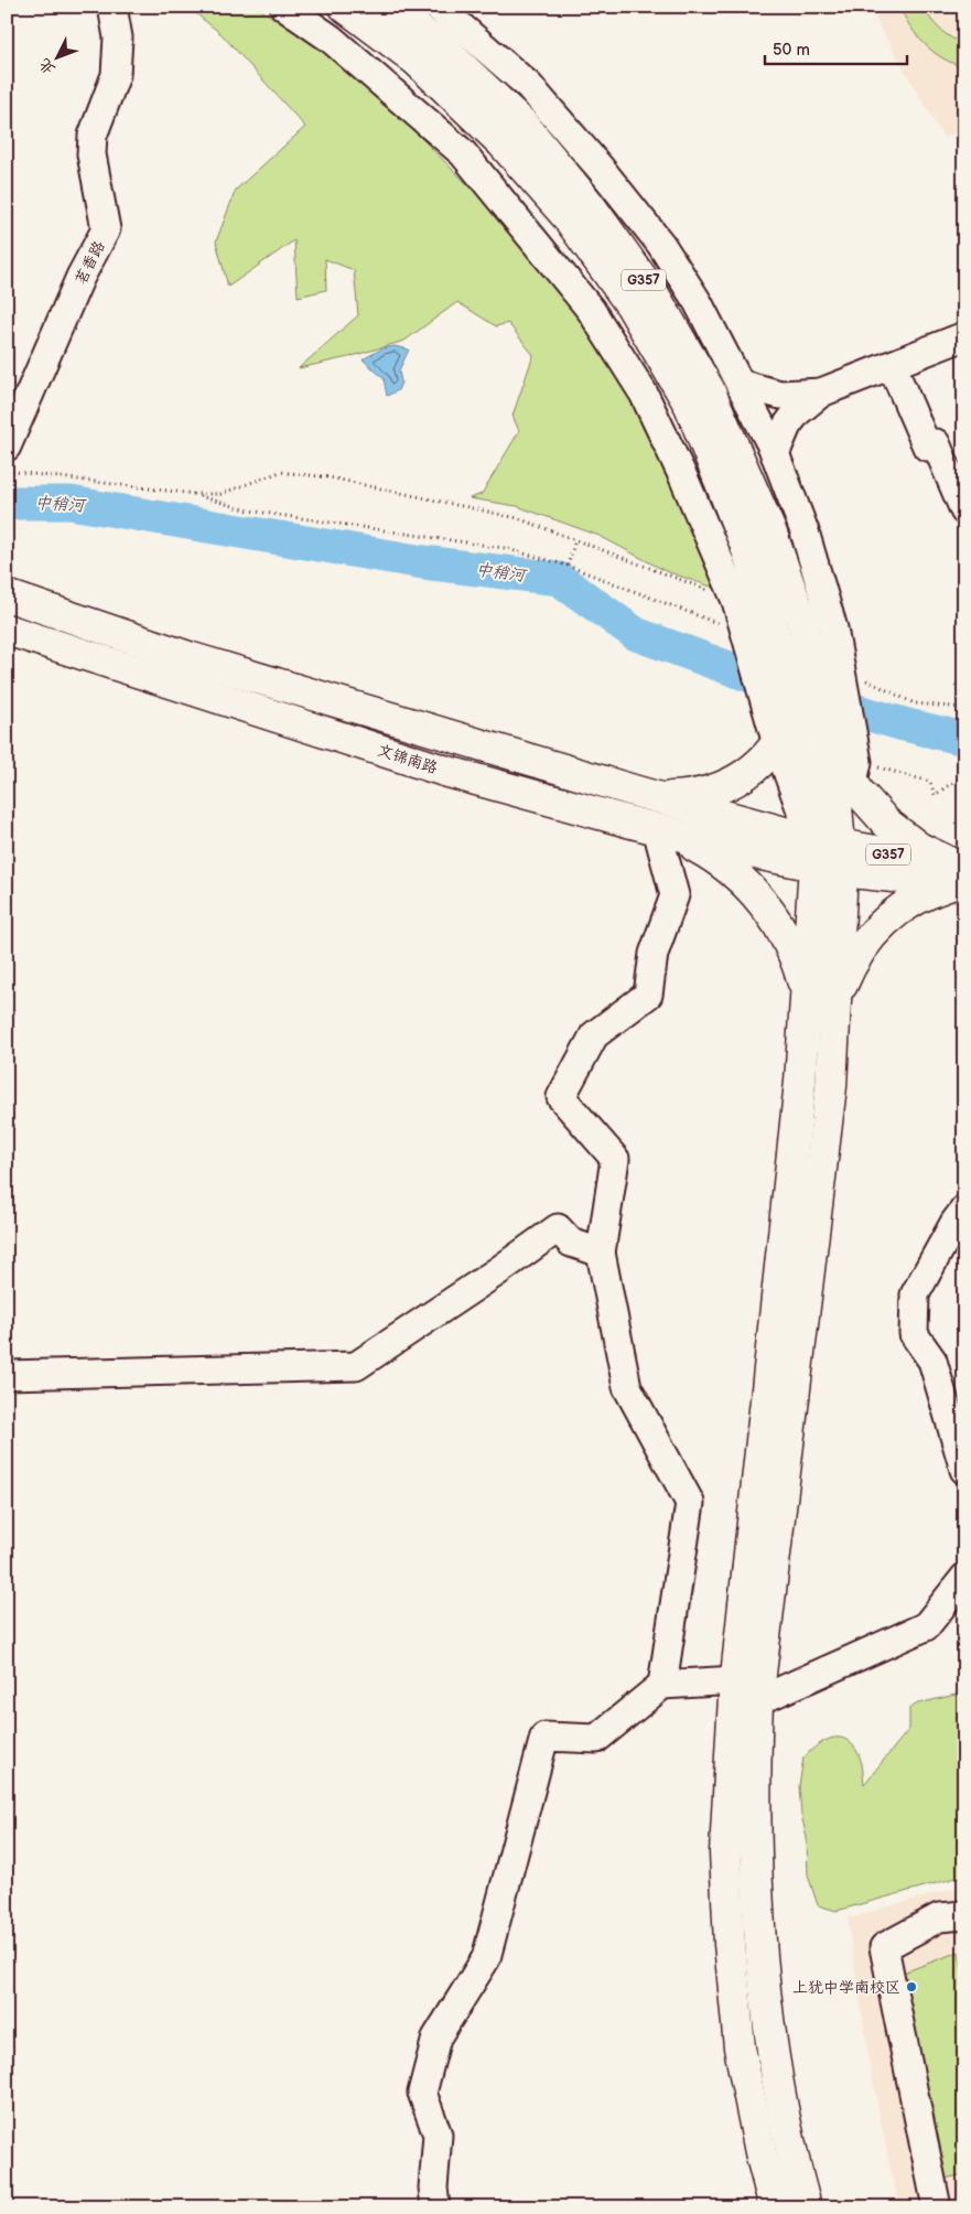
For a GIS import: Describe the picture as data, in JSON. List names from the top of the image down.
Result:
{
  "streets": {
    "main road": ["G357", "文锦南路"],
    "street": ["茗香路"]
  },
  "crossings": [
    ["G357", "文锦南路"]
  ],
  "water": ["中稍河"],
  "places": ["上犹中学南校区"],
  "scale_bar": "50 m",
  "north": "bottom left"
}
